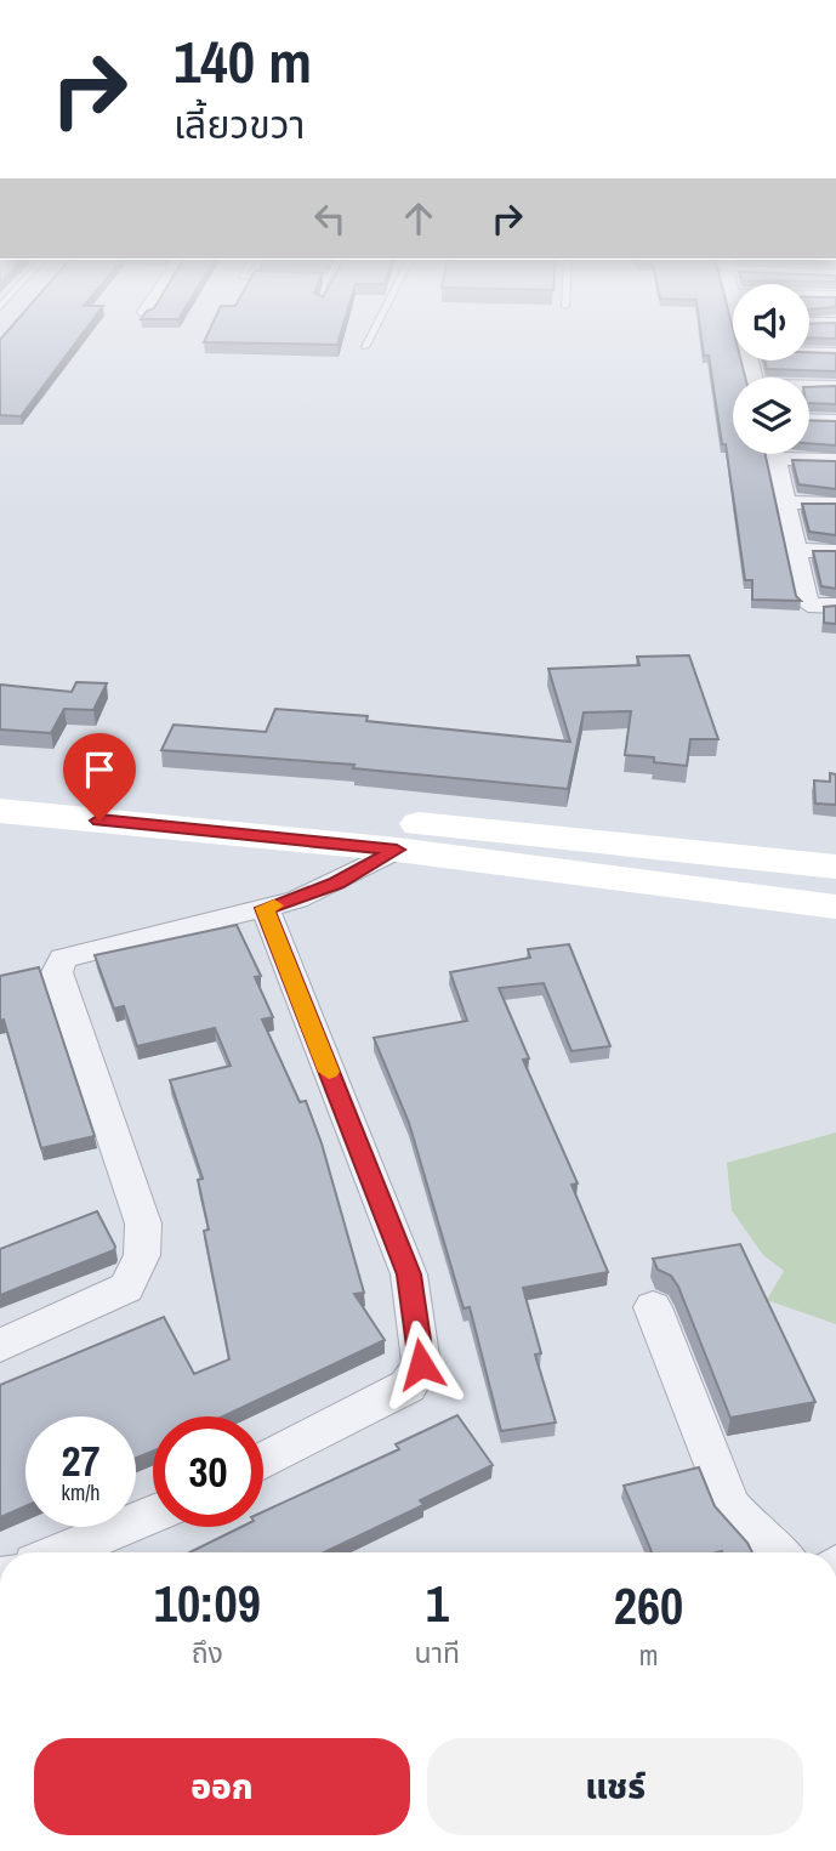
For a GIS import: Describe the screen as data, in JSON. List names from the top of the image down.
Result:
{
  "page": {
    "turn": ["140 m", "เลี้ยวขวา"],
    "speed": "27 km/h",
    "limit": "30",
    "eta": [
      "10:09",
      "ถึง",
      "1",
      "นาที",
      "260",
      "m"
    ],
    "buttons": ["ออก", "แชร์"]
  }
}
